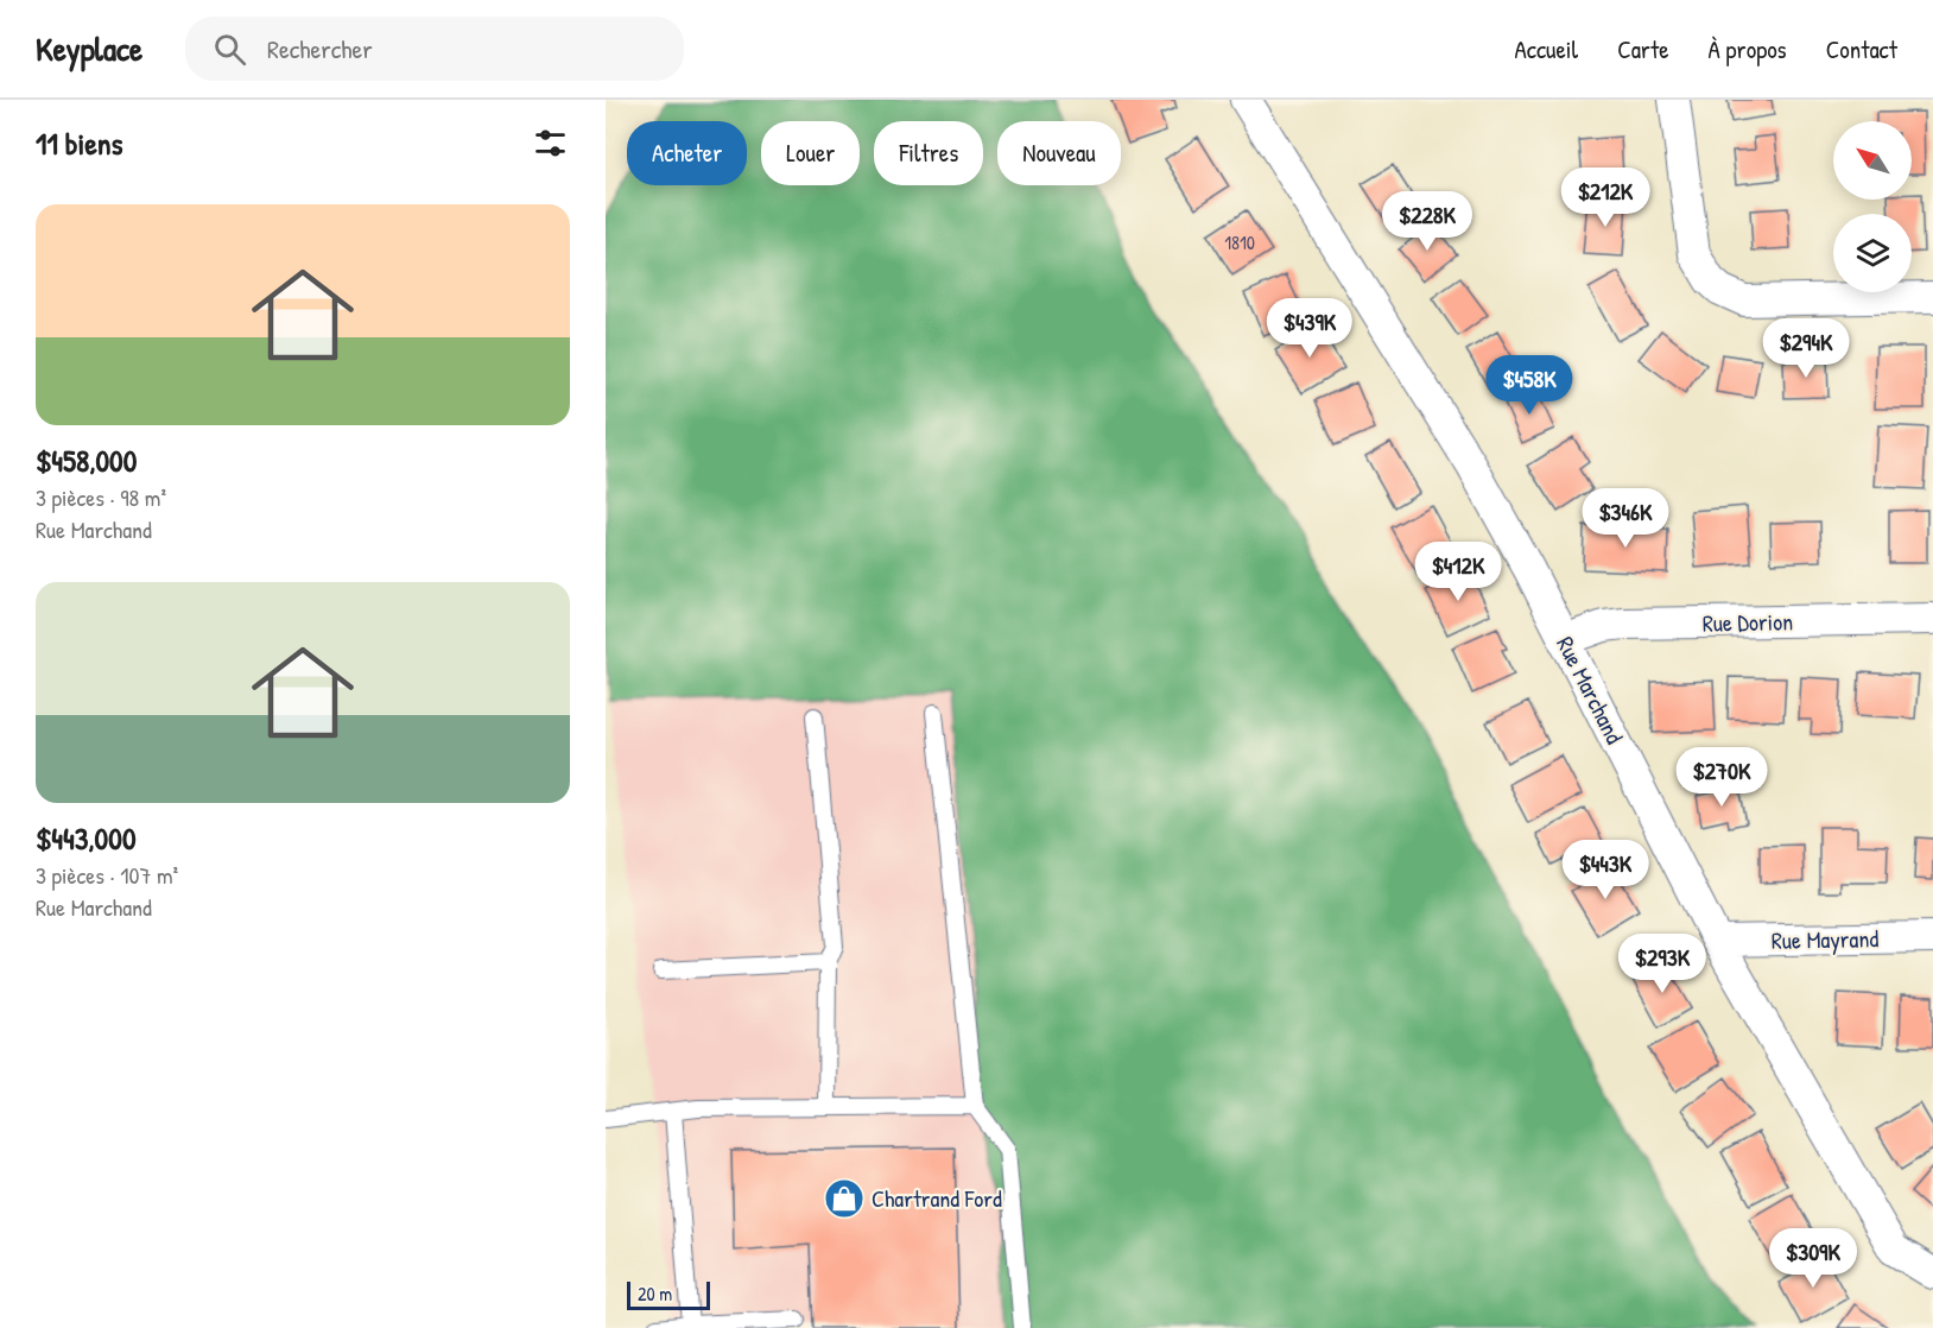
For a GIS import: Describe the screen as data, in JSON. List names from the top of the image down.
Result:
{
  "streets": {
    "street": ["Rue Dorion", "Rue Marchand", "Rue Mayrand"]
  },
  "crossings": [
    ["Rue Dorion", "Rue Marchand"],
    ["Rue Marchand", "Rue Mayrand"]
  ],
  "places": {
    "shop": ["Chartrand Ford"]
  },
  "house_numbers": ["1810"],
  "scale_bar": "20 m",
  "north": "top left",
  "page": {
    "header": "Keyplace",
    "search": "Rechercher",
    "nav": [
      "Accueil",
      "Carte",
      "À propos",
      "Contact"
    ],
    "heading": "11 biens",
    "chip": [
      "Acheter",
      "Louer",
      "Filtres",
      "Nouveau"
    ],
    "price": [
      "$212K",
      "$228K",
      "$439K",
      "$294K",
      "$458K",
      "$346K",
      "$412K",
      "$270K",
      "$443K",
      "$293K",
      "$309K"
    ],
    "list": [
      {
        "name": "$458,000",
        "note": "3 pièces · 98 m² · Rue Marchand"
      },
      {
        "name": "$443,000",
        "note": "3 pièces · 107 m² · Rue Marchand"
      }
    ],
    "scale": "20 m"
  }
}
